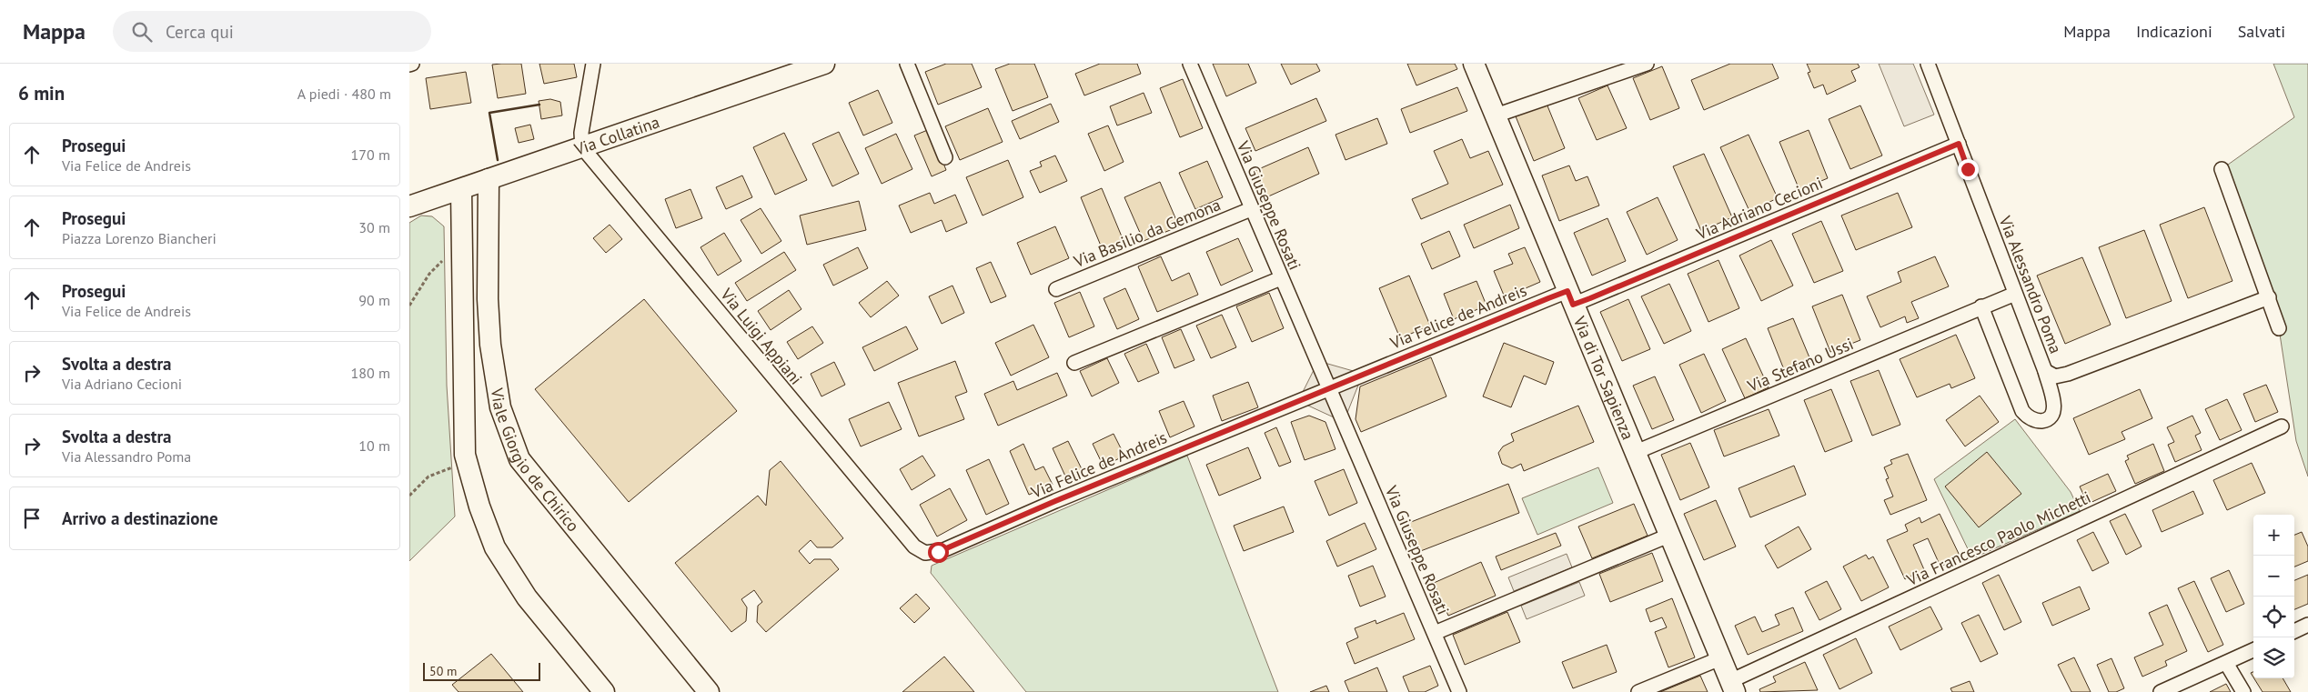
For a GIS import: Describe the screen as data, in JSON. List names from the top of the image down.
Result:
{
  "streets": {
    "street": [
      "Via Collatina",
      "Via Giuseppe Rosati",
      "Via Adriano Cecioni",
      "Via Basilio da Gemona",
      "Via Alessandro Poma",
      "Via Felice de Andreis",
      "Via Luigi Appiani",
      "Via Stefano Ussi",
      "Via di Tor Sapienza",
      "Viale Giorgio de Chirico",
      "Via Francesco Paolo Michetti"
    ]
  },
  "crossings": [
    ["Via Collatina", "Via Luigi Appiani"],
    ["Via Collatina", "Viale Giorgio de Chirico"],
    ["Via Giuseppe Rosati", "Via Basilio da Gemona"],
    ["Via Giuseppe Rosati", "Via Felice de Andreis"],
    ["Via Adriano Cecioni", "Via Alessandro Poma"],
    ["Via Adriano Cecioni", "Via Felice de Andreis"],
    ["Via Adriano Cecioni", "Via di Tor Sapienza"],
    ["Via Alessandro Poma", "Via Stefano Ussi"],
    ["Via Felice de Andreis", "Via Luigi Appiani"],
    ["Via Felice de Andreis", "Via di Tor Sapienza"],
    ["Via Stefano Ussi", "Via di Tor Sapienza"],
    ["Via di Tor Sapienza", "Via Francesco Paolo Michetti"]
  ],
  "scale_bar": "50 m",
  "page": {
    "header": "Mappa",
    "search": "Cerca qui",
    "nav": ["Mappa", "Indicazioni", "Salvati"],
    "heading": ["6 min", "A piedi · 480 m"],
    "list": [
      ["Prosegui", "Via Felice de Andreis", "170 m"],
      ["Prosegui", "Piazza Lorenzo Biancheri", "30 m"],
      ["Prosegui", "Via Felice de Andreis", "90 m"],
      ["Svolta a destra", "Via Adriano Cecioni", "180 m"],
      ["Svolta a destra", "Via Alessandro Poma", "10 m"],
      "Arrivo a destinazione"
    ],
    "map_buttons": ["+", "−"],
    "scale": "50 m"
  }
}
